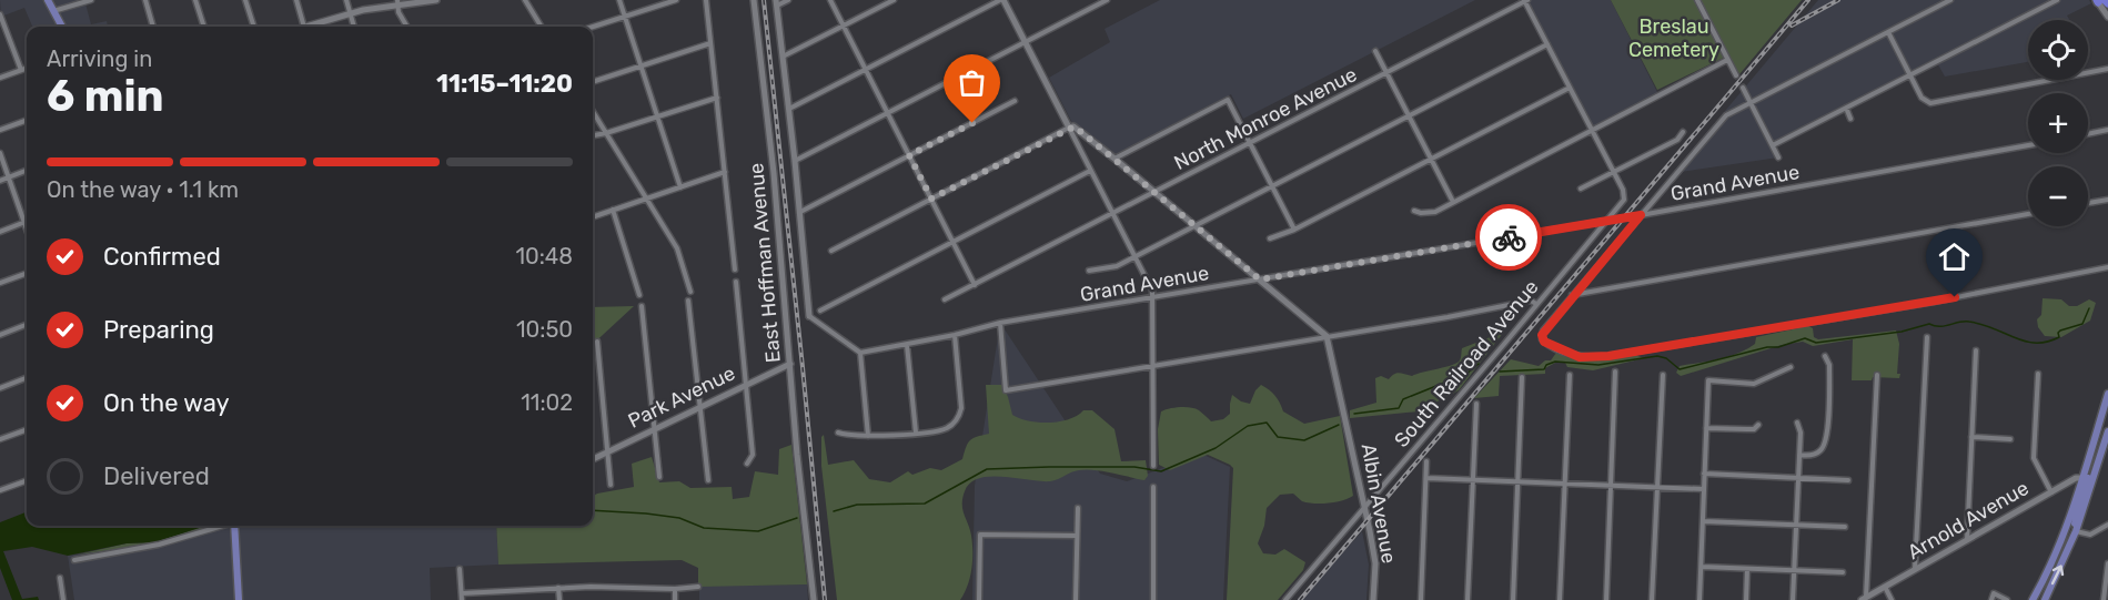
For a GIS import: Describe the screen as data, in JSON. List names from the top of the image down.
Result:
{
  "streets": {
    "street": [
      "North Monroe Avenue",
      "Grand Avenue",
      "East Hoffman Avenue",
      "South Railroad Avenue",
      "Park Avenue",
      "Albin Avenue",
      "Arnold Avenue"
    ]
  },
  "crossings": [
    ["Grand Avenue", "South Railroad Avenue"],
    ["East Hoffman Avenue", "Park Avenue"],
    ["South Railroad Avenue", "Albin Avenue"]
  ],
  "parks": ["Breslau Cemetery"],
  "page": {
    "map_buttons": ["+", "−"],
    "heading": ["6 min", "Arriving in", "11:15–11:20"],
    "bar": "On the way · 1.1 km",
    "list": [
      ["Confirmed", "10:48"],
      ["Preparing", "10:50"],
      ["On the way", "11:02"],
      "Delivered"
    ]
  }
}
